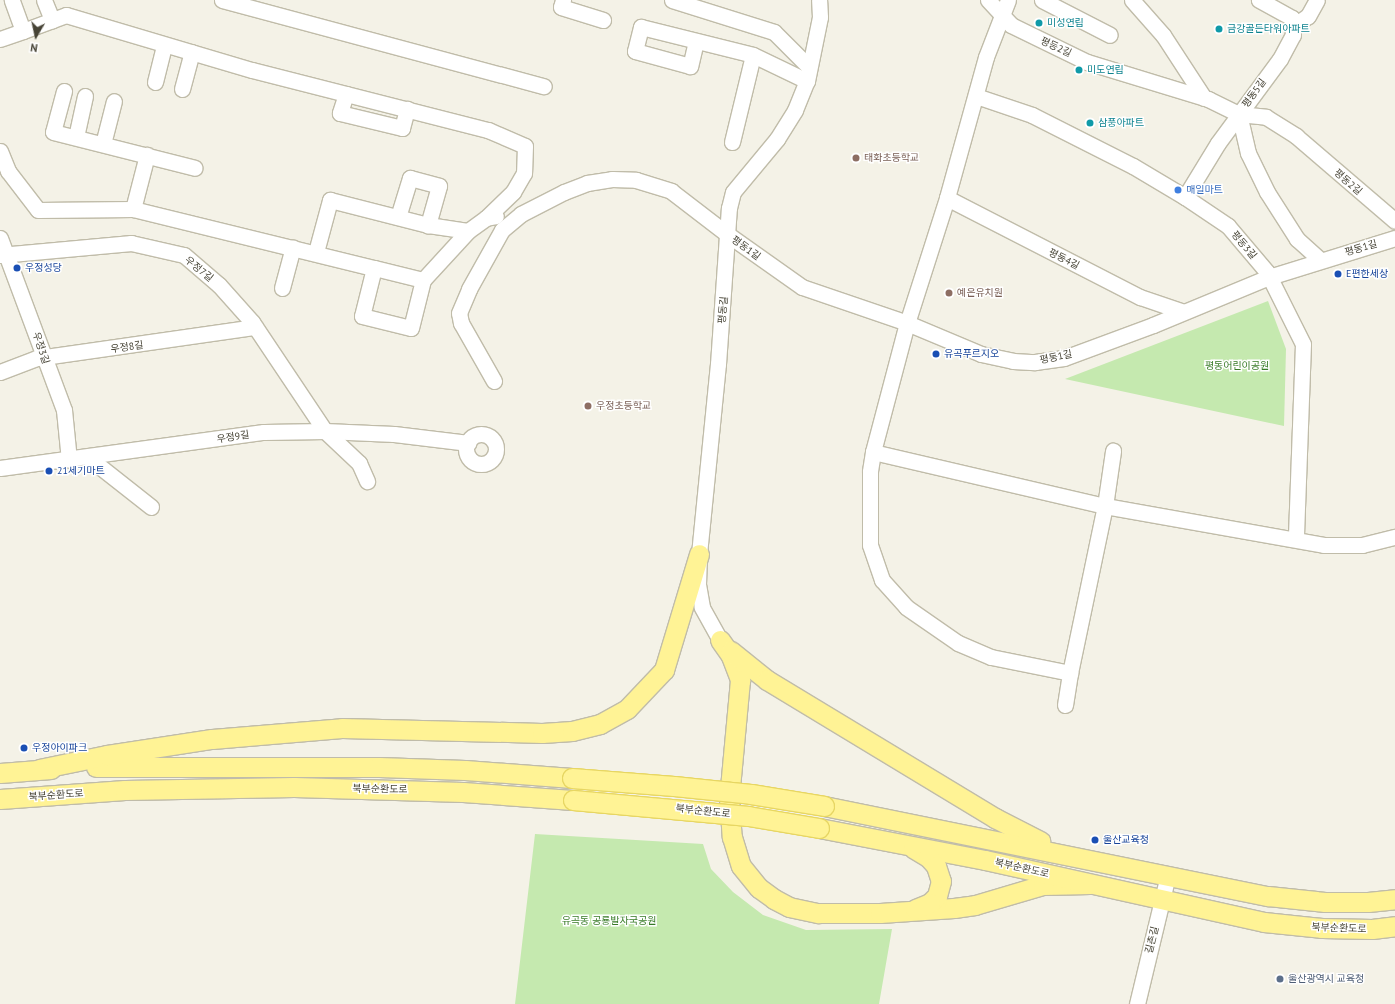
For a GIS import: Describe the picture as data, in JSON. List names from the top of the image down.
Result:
{
  "streets": {
    "main road": ["북부순환도로"],
    "street": [
      "평동2길",
      "평동5길",
      "평동3길",
      "평동1길",
      "평동4길",
      "우정7길",
      "평동길",
      "우정8길",
      "우정3길",
      "우정9길",
      "길촌길"
    ]
  },
  "crossings": [
    ["평동2길", "평동5길"],
    ["평동5길", "평동3길"],
    ["평동3길", "평동1길"],
    ["평동1길", "평동4길"],
    ["평동1길", "평동길"],
    ["우정7길", "우정8길"],
    ["우정7길", "우정3길"],
    ["우정7길", "우정9길"],
    ["우정8길", "우정3길"],
    ["우정3길", "우정9길"],
    ["북부순환도로", "길촌길"]
  ],
  "parks": ["평동어린이공원", "유곡동 공룡발자국공원"],
  "places": [
    "미성연립",
    "금강골든타워아파트",
    "미도연립",
    "삼풍아파트",
    "태화초등학교",
    "매일마트",
    "우정성당",
    "E편한세상",
    "예은유치원",
    "유곡푸르지오",
    "우정초등학교",
    "21세기마트",
    "우정아이파크",
    "울산교육청",
    "울산광역시 교육청"
  ],
  "north": "bottom"
}
